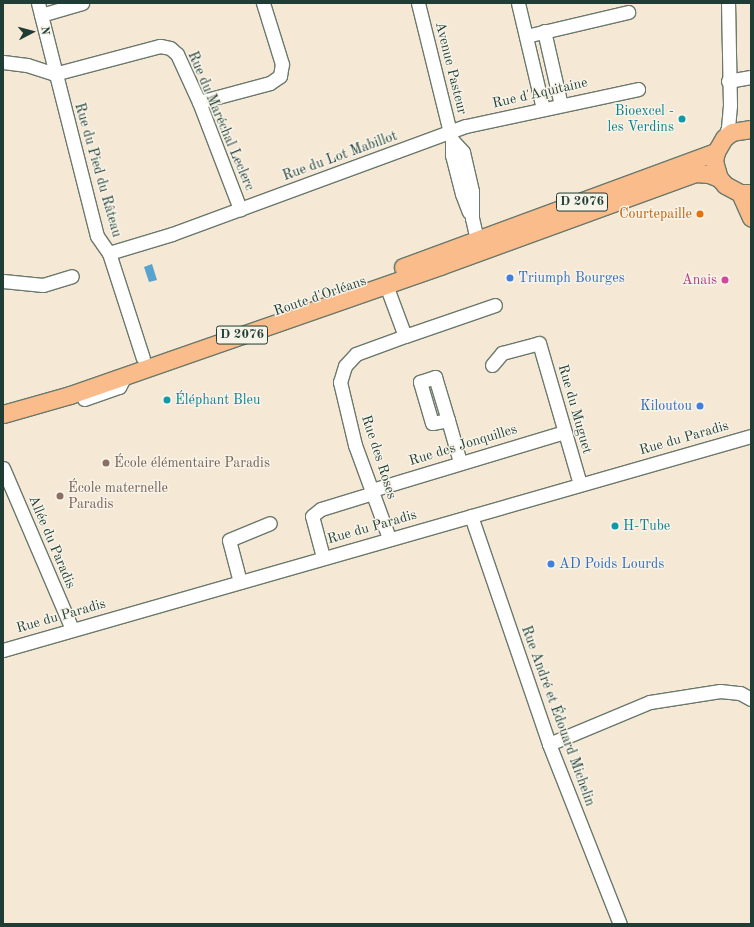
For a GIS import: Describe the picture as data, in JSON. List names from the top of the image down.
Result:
{
  "streets": {
    "main road": ["D 2076", "Route d'Orléans"],
    "street": [
      "Avenue Pasteur",
      "Rue d'Aquitaine",
      "Rue du Maréchal Leclerc",
      "Rue du Lot Mabillot",
      "Rue du Pied du Râteau",
      "Rue du Muguet",
      "Rue du Paradis",
      "Rue des Jonquilles",
      "Rue des Roses",
      "Allée du Paradis",
      "Rue André et Édouard Michelin"
    ]
  },
  "crossings": [
    ["Avenue Pasteur", "Rue d'Aquitaine"],
    ["Avenue Pasteur", "Rue du Lot Mabillot"],
    ["Avenue Pasteur", "Route d'Orléans"],
    ["Rue d'Aquitaine", "Rue du Lot Mabillot"],
    ["Rue du Maréchal Leclerc", "Rue du Lot Mabillot"],
    ["Rue du Maréchal Leclerc", "Rue du Pied du Râteau"],
    ["Rue du Lot Mabillot", "Rue du Pied du Râteau"],
    ["Rue du Muguet", "Rue du Paradis"],
    ["Rue du Muguet", "Rue des Jonquilles"],
    ["Rue du Paradis", "Rue des Jonquilles"],
    ["Rue du Paradis", "Rue des Roses"],
    ["Rue du Paradis", "Allée du Paradis"],
    ["Rue du Paradis", "Rue André et Édouard Michelin"],
    ["Rue des Jonquilles", "Rue des Roses"]
  ],
  "places": [
    "Bioexcel - les Verdins",
    "Courtepaille",
    "Triumph Bourges",
    "Anais",
    "Éléphant Bleu",
    "Kiloutou",
    "École élémentaire Paradis",
    "École maternelle Paradis",
    "H-Tube",
    "AD Poids Lourds"
  ],
  "north": "right"
}
